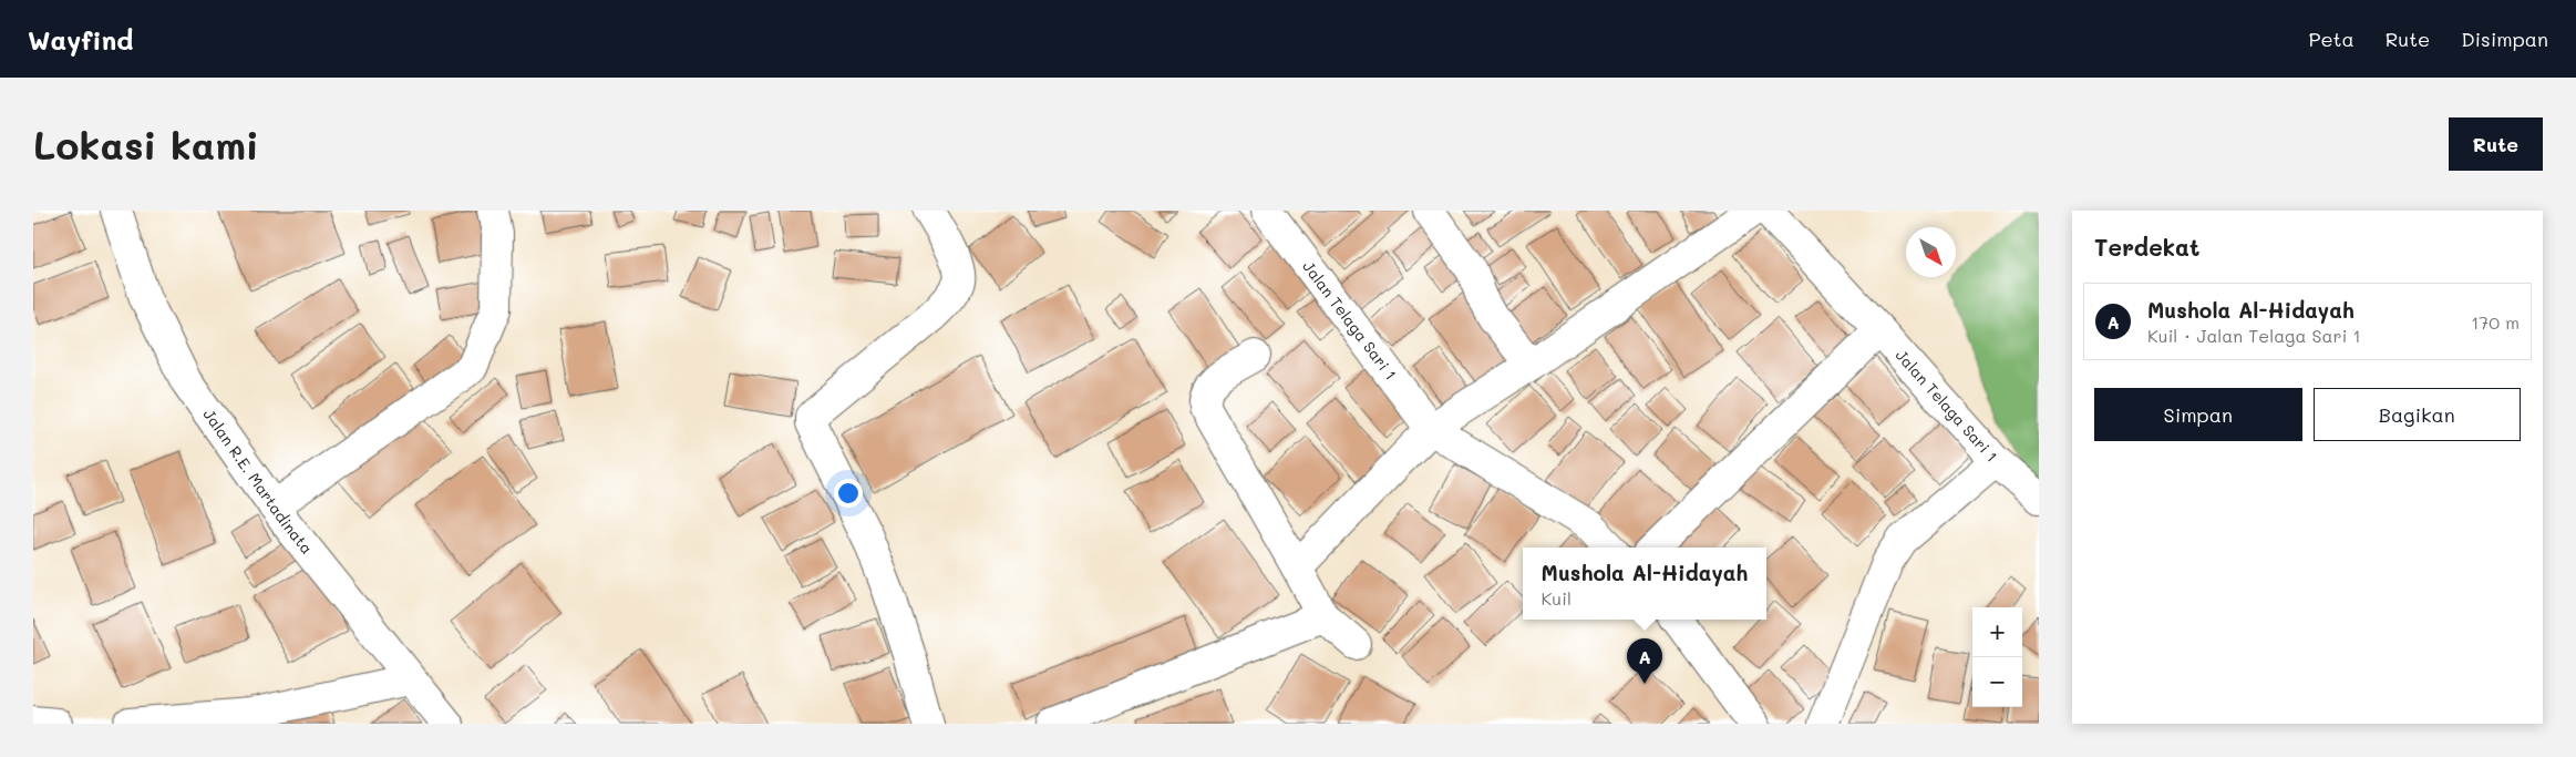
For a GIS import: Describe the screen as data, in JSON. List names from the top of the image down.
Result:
{
  "streets": {
    "street": ["Jalan Telaga Sari 1", "Jalan R.E. Martadinata"]
  },
  "north": "bottom right",
  "page": {
    "header": "Wayfind",
    "nav": ["Peta", "Rute", "Disimpan"],
    "buttons": [
      "Rute",
      ["Simpan", "Bagikan"]
    ],
    "title": "Lokasi kami",
    "heading": "Terdekat",
    "list": [
      {
        "mark": "A",
        "name": "Mushola Al-Hidayah",
        "note": "Kuil · Jalan Telaga Sari 1",
        "value": "170 m"
      }
    ],
    "popup": ["Mushola Al-Hidayah", "Kuil"],
    "map_buttons": ["+", "−"],
    "pins": "A"
  }
}
